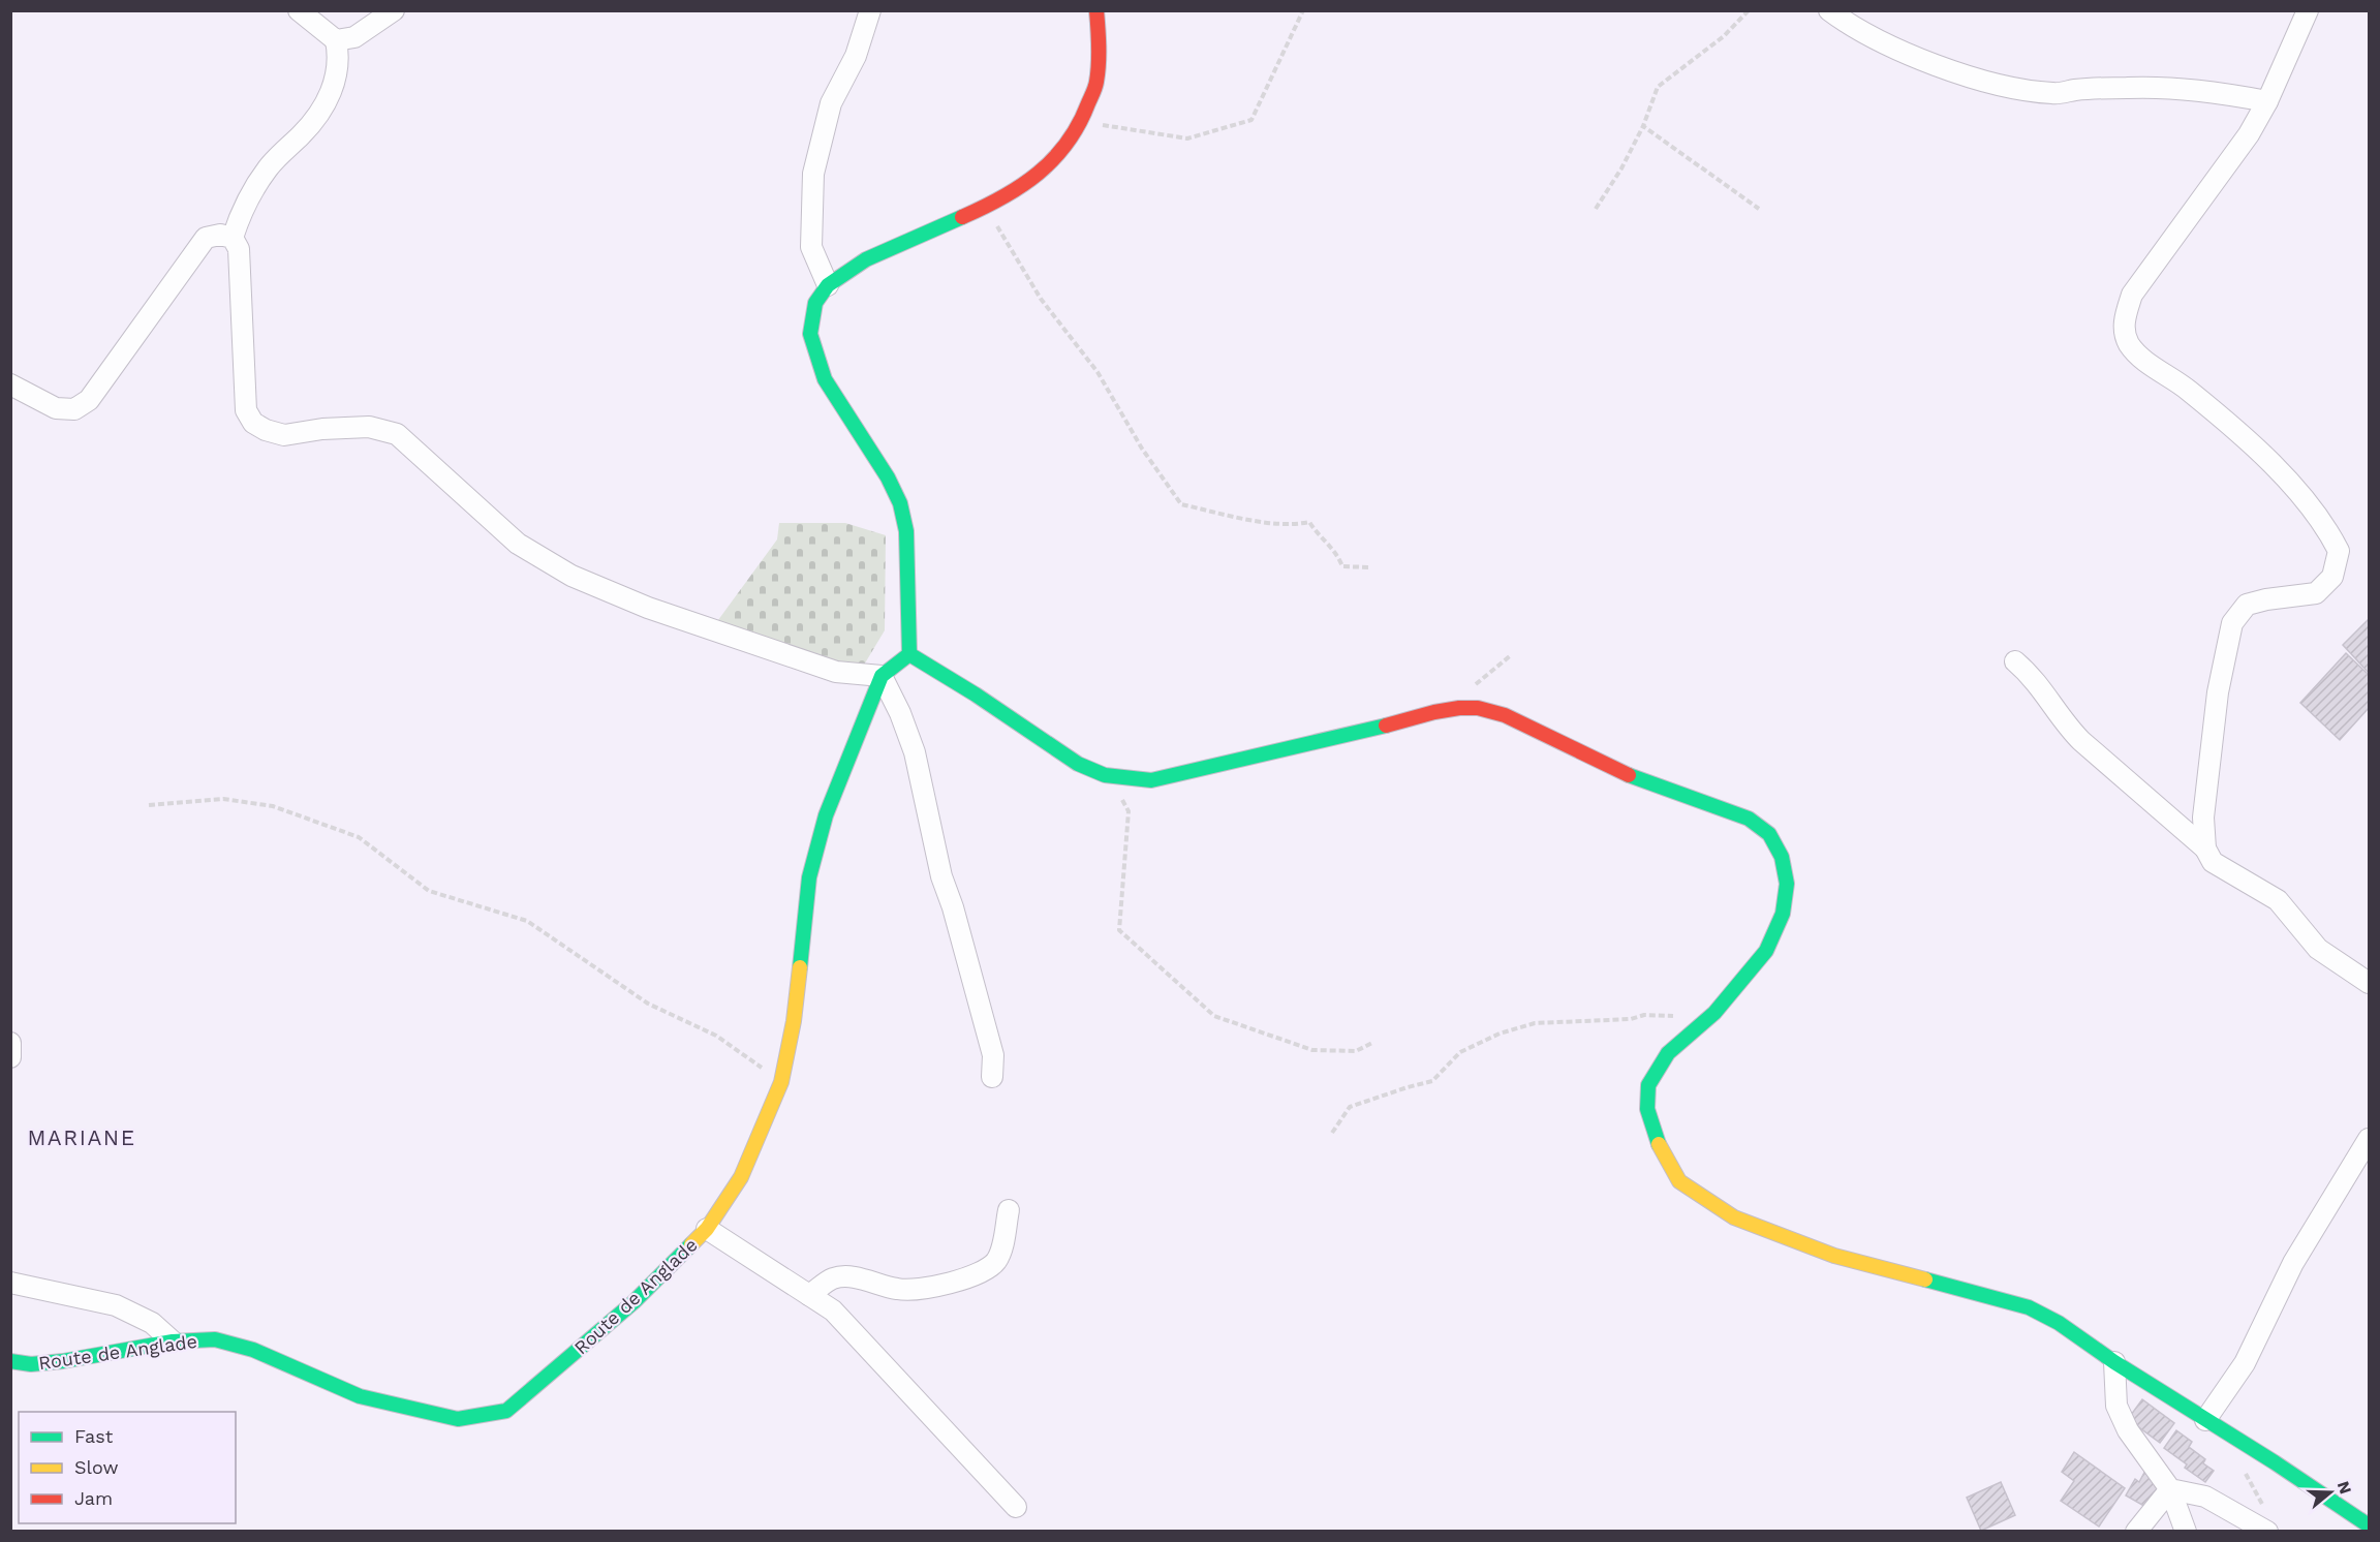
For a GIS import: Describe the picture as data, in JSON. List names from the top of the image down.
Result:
{
  "streets": {
    "street": ["Route de Anglade"]
  },
  "districts": ["MARIANE"],
  "legend": ["Fast", "Slow", "Jam"],
  "north": "right"
}
